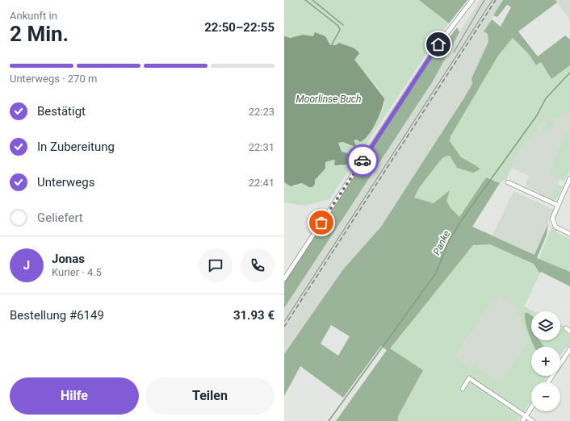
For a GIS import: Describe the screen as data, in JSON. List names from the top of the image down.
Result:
{
  "water": ["Moorlinse Buch", "Panke"],
  "page": {
    "heading": ["2 Min.", "Ankunft in", "22:50–22:55"],
    "panel": [
      "Jonas",
      "Kurier · 4.5",
      "Bestellung #6149",
      "31.93 €"
    ],
    "bar": "Unterwegs · 270 m",
    "list": [
      ["Bestätigt", "22:23"],
      ["In Zubereitung", "22:31"],
      ["Unterwegs", "22:41"],
      "Geliefert"
    ],
    "round": "J",
    "map_buttons": ["+", "−"],
    "buttons": ["Hilfe", "Teilen"]
  }
}
